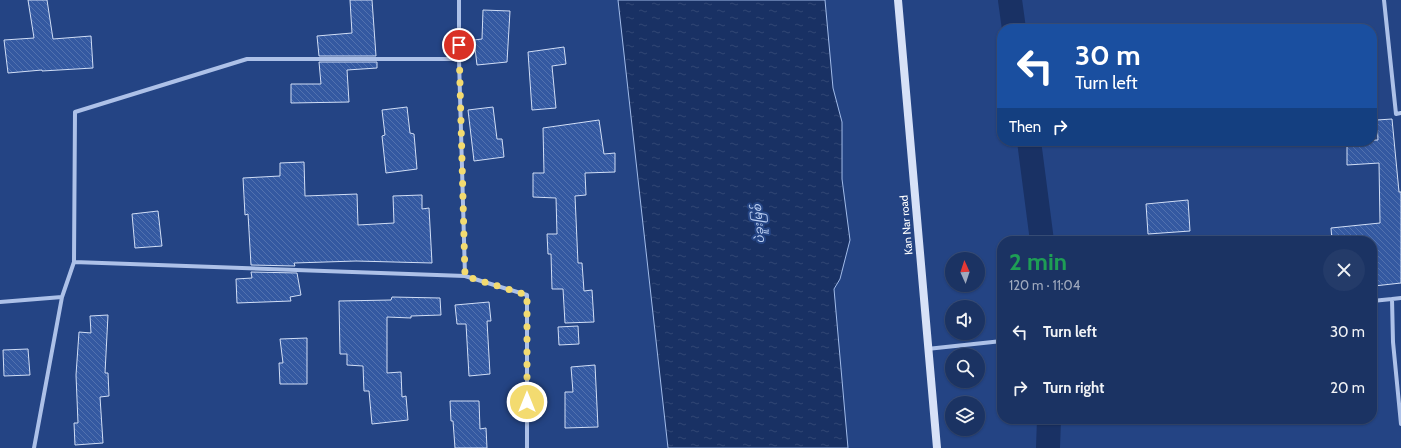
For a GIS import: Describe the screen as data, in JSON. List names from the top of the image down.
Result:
{
  "streets": {
    "street": ["Kan Nar road"]
  },
  "water": ["ပဲခူးမြစ်"],
  "north": "top",
  "page": {
    "turn": ["30 m", "Turn left"],
    "then": "Then",
    "heading": ["2 min", "120 m · 11:04"],
    "list": [
      {
        "name": "Turn left",
        "value": "30 m"
      },
      {
        "name": "Turn right",
        "value": "20 m"
      }
    ]
  }
}
